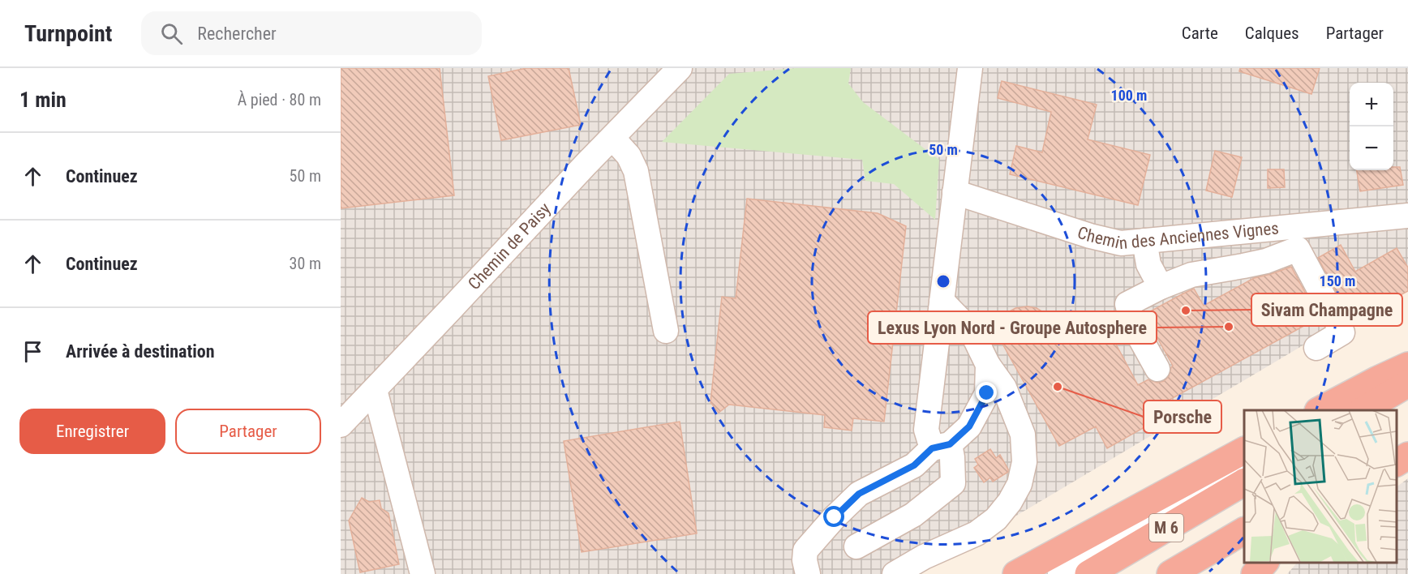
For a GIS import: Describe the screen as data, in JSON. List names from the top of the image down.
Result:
{
  "streets": {
    "highway": ["M 6"],
    "street": ["Chemin des Anciennes Vignes", "Chemin de Paisy"]
  },
  "places": ["Sivam Champagne", "Lexus Lyon Nord - Groupe Autosphere", "Porsche"],
  "page": {
    "header": "Turnpoint",
    "search": "Rechercher",
    "nav": ["Carte", "Calques", "Partager"],
    "heading": ["1 min", "À pied · 80 m"],
    "map_buttons": ["+", "−"],
    "list": [
      ["Continuez", "50 m"],
      ["Continuez", "30 m"],
      "Arrivée à destination"
    ],
    "buttons": ["Enregistrer", "Partager"]
  },
  "rings": ["100 m", "50 m", "150 m"]
}
